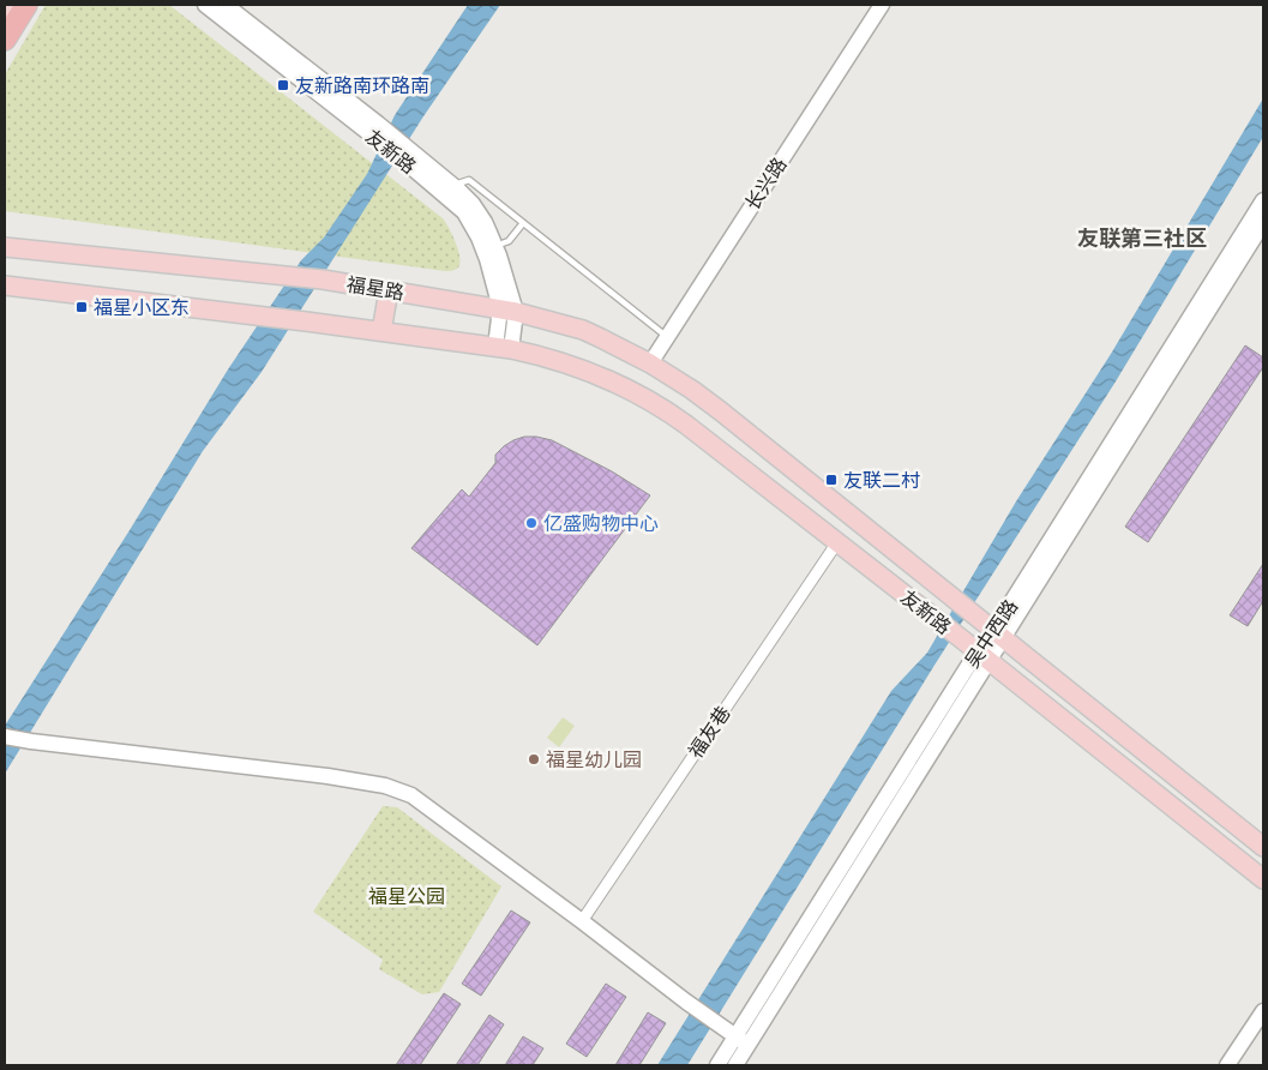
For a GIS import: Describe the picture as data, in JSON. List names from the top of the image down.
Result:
{
  "streets": {
    "main road": [
      "友新路",
      "长兴路",
      "福星路",
      "吴中西路"
    ],
    "street": ["福友巷"]
  },
  "crossings": [
    ["友新路", "福星路"],
    ["友新路", "吴中西路"],
    ["友新路", "福友巷"],
    ["长兴路", "福星路"]
  ],
  "districts": ["友联第三社区"],
  "parks": ["福星公园"],
  "places": {
    "transit": ["友新路南环路南", "福星小区东", "友联二村"],
    "other": ["亿盛购物中心", "福星幼儿园"]
  }
}
